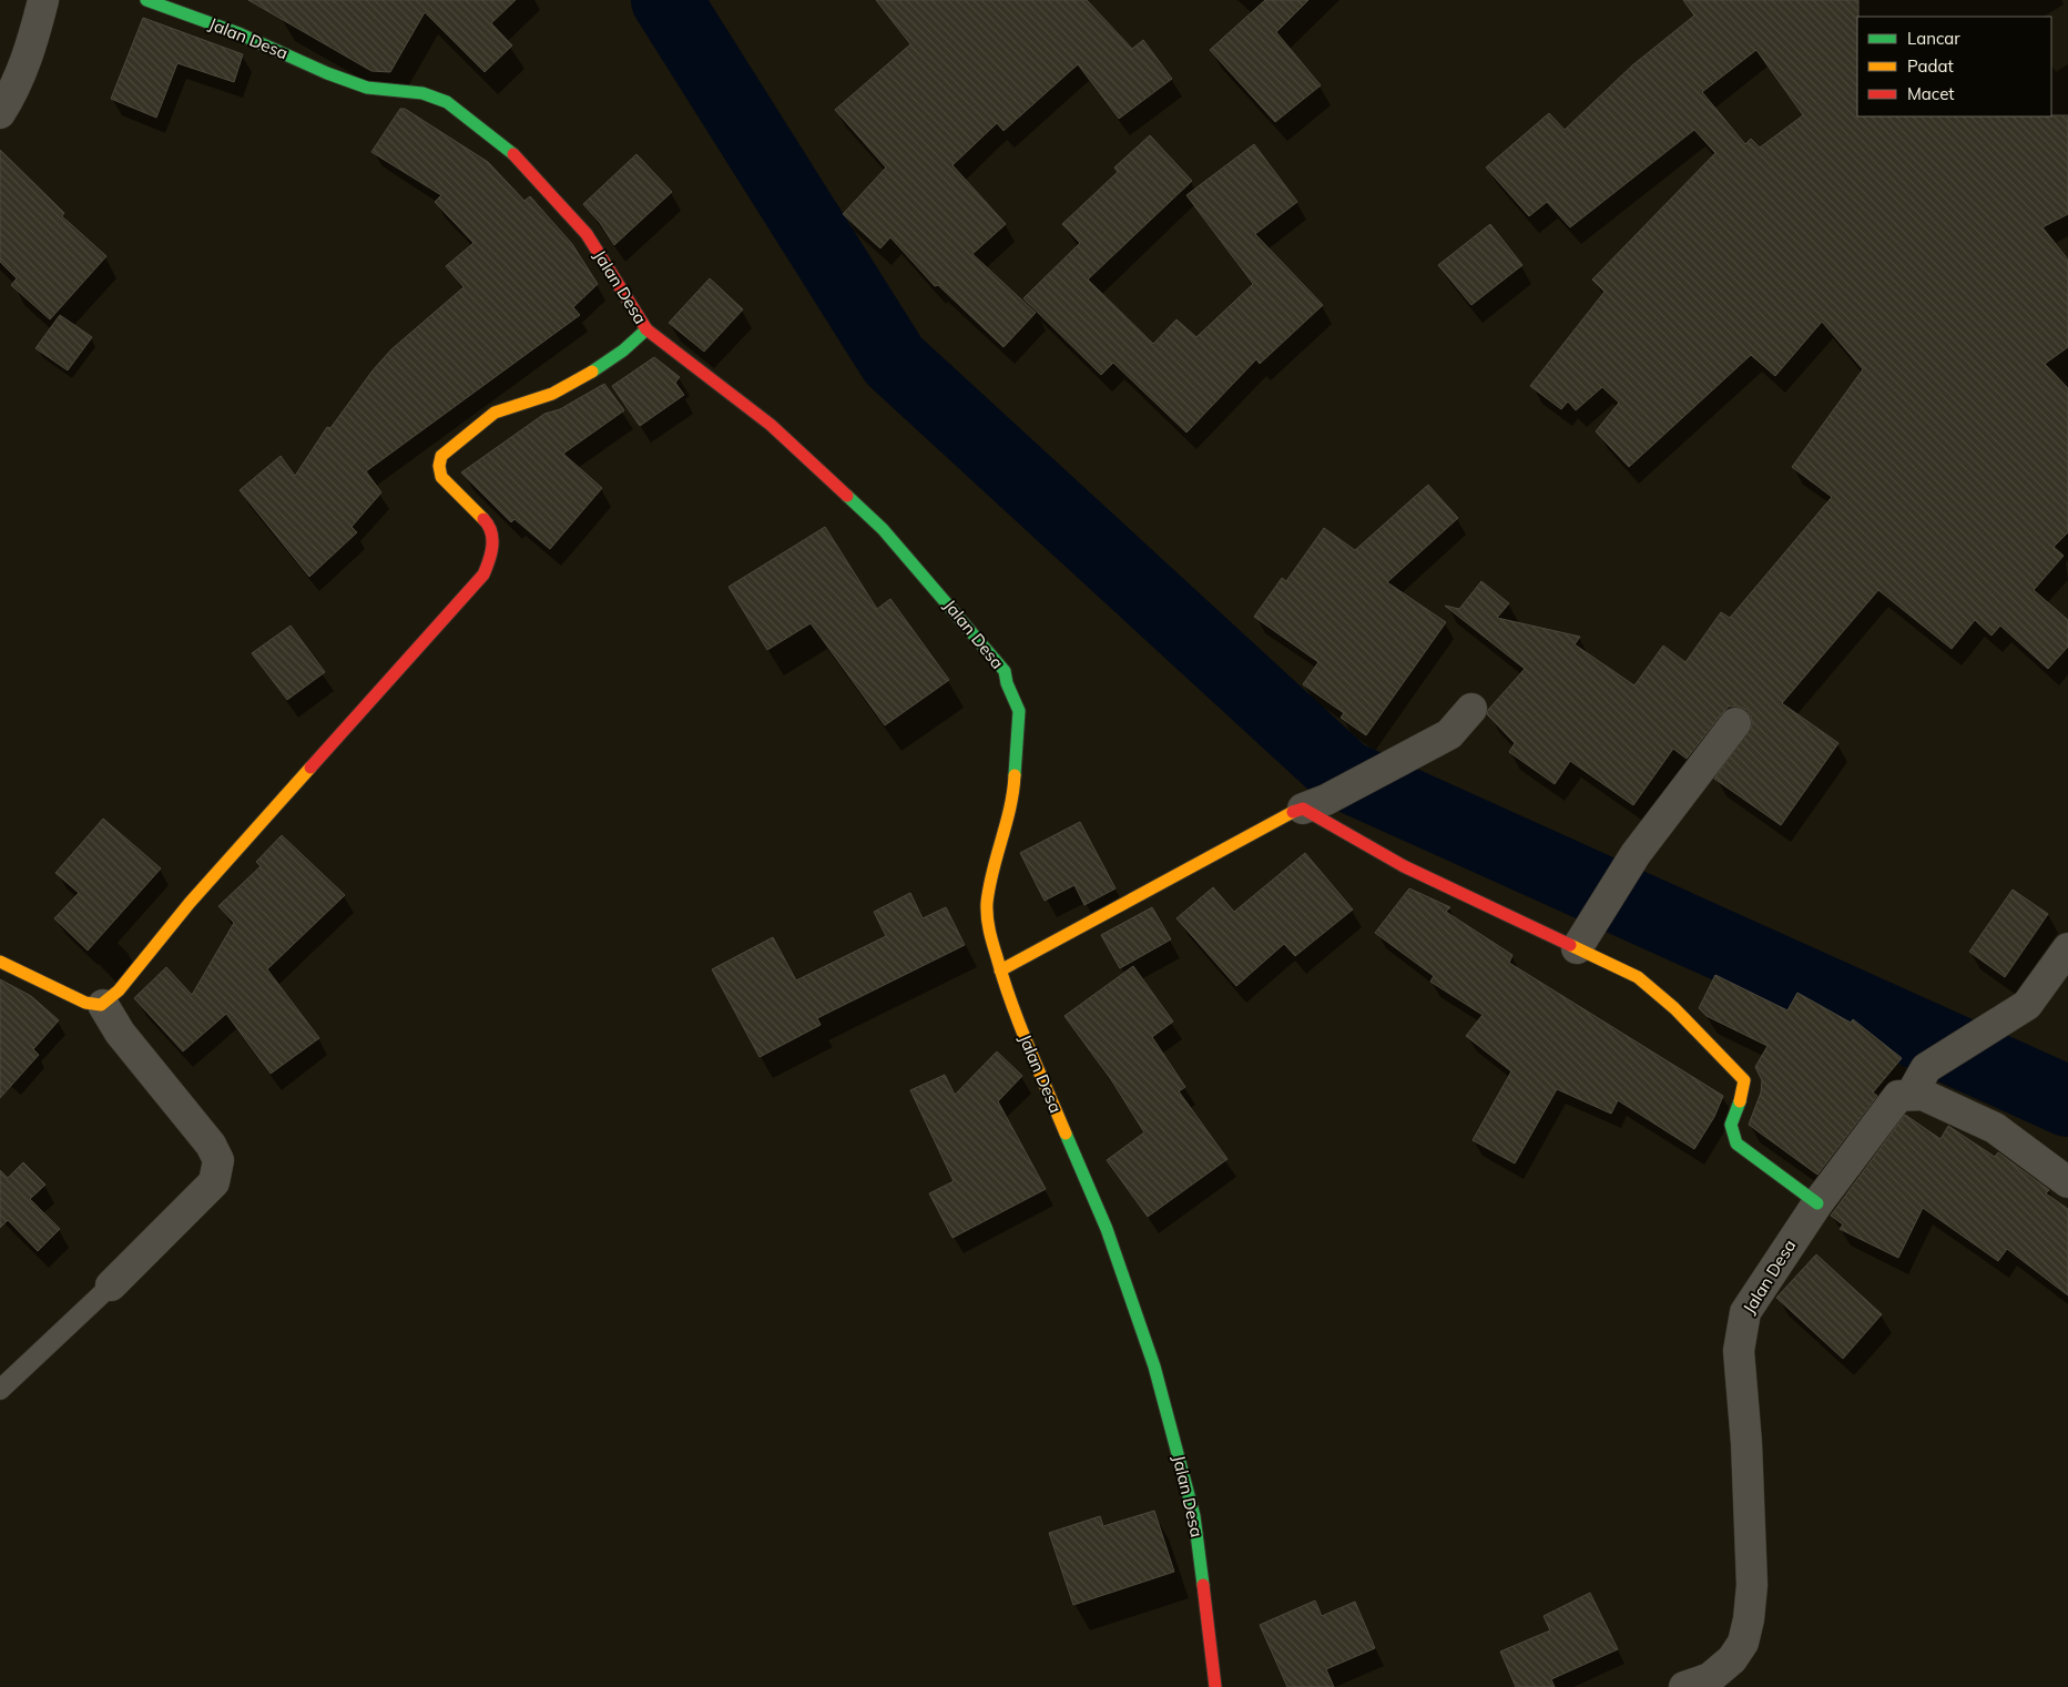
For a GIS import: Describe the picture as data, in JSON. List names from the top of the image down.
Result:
{
  "streets": {
    "street": ["Jalan Desa"]
  },
  "legend": ["Lancar", "Padat", "Macet"]
}
